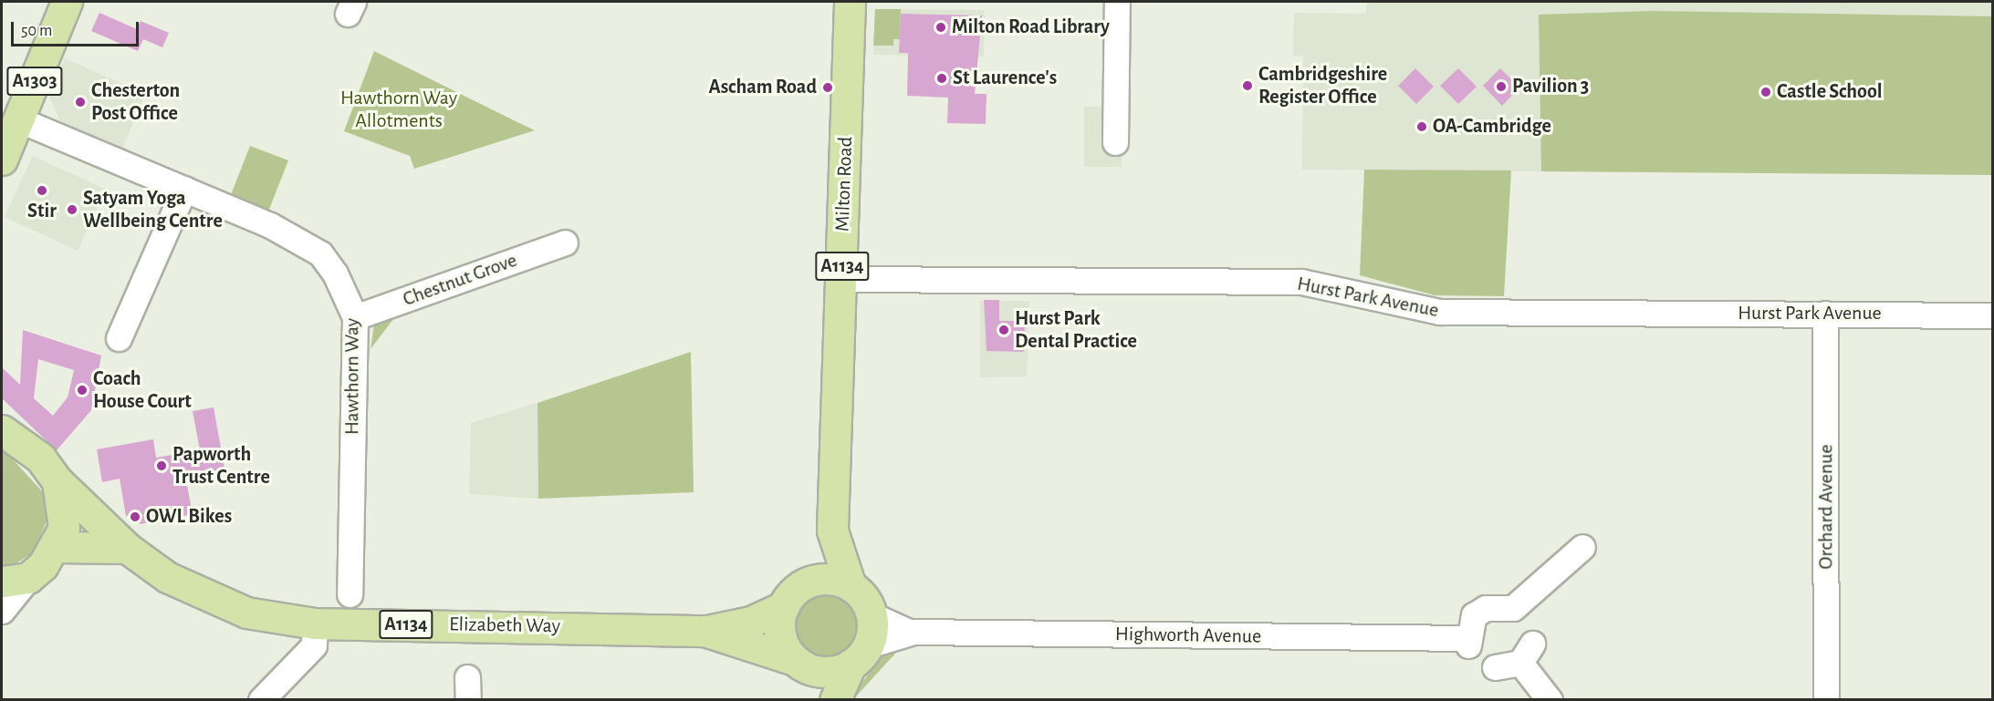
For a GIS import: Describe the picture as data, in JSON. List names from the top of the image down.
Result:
{
  "streets": {
    "main road": [
      "A1303",
      "Milton Road",
      "A1134",
      "Elizabeth Way"
    ],
    "street": [
      "Chestnut Grove",
      "Hurst Park Avenue",
      "Hawthorn Way",
      "Orchard Avenue",
      "Highworth Avenue"
    ]
  },
  "crossings": [
    ["A1303", "Hawthorn Way"],
    ["Milton Road", "A1134"],
    ["Milton Road", "Hurst Park Avenue"],
    ["Milton Road", "Elizabeth Way"],
    ["Milton Road", "Highworth Avenue"],
    ["A1134", "Elizabeth Way"],
    ["A1134", "Highworth Avenue"],
    ["Chestnut Grove", "Hawthorn Way"],
    ["Hurst Park Avenue", "Orchard Avenue"],
    ["Elizabeth Way", "Highworth Avenue"]
  ],
  "parks": ["Hawthorn Way Allotments"],
  "places": [
    "Milton Road Library",
    "St Laurence's",
    "Cambridgeshire Register Office",
    "Pavilion 3",
    "Ascham Road",
    "Castle School",
    "Chesterton Post Office",
    "OA-Cambridge",
    "Stir",
    "Satyam Yoga Wellbeing Centre",
    "Hurst Park Dental Practice",
    "Coach House Court",
    "Papworth Trust Centre",
    "OWL Bikes"
  ],
  "scale_bar": "50 m"
}
